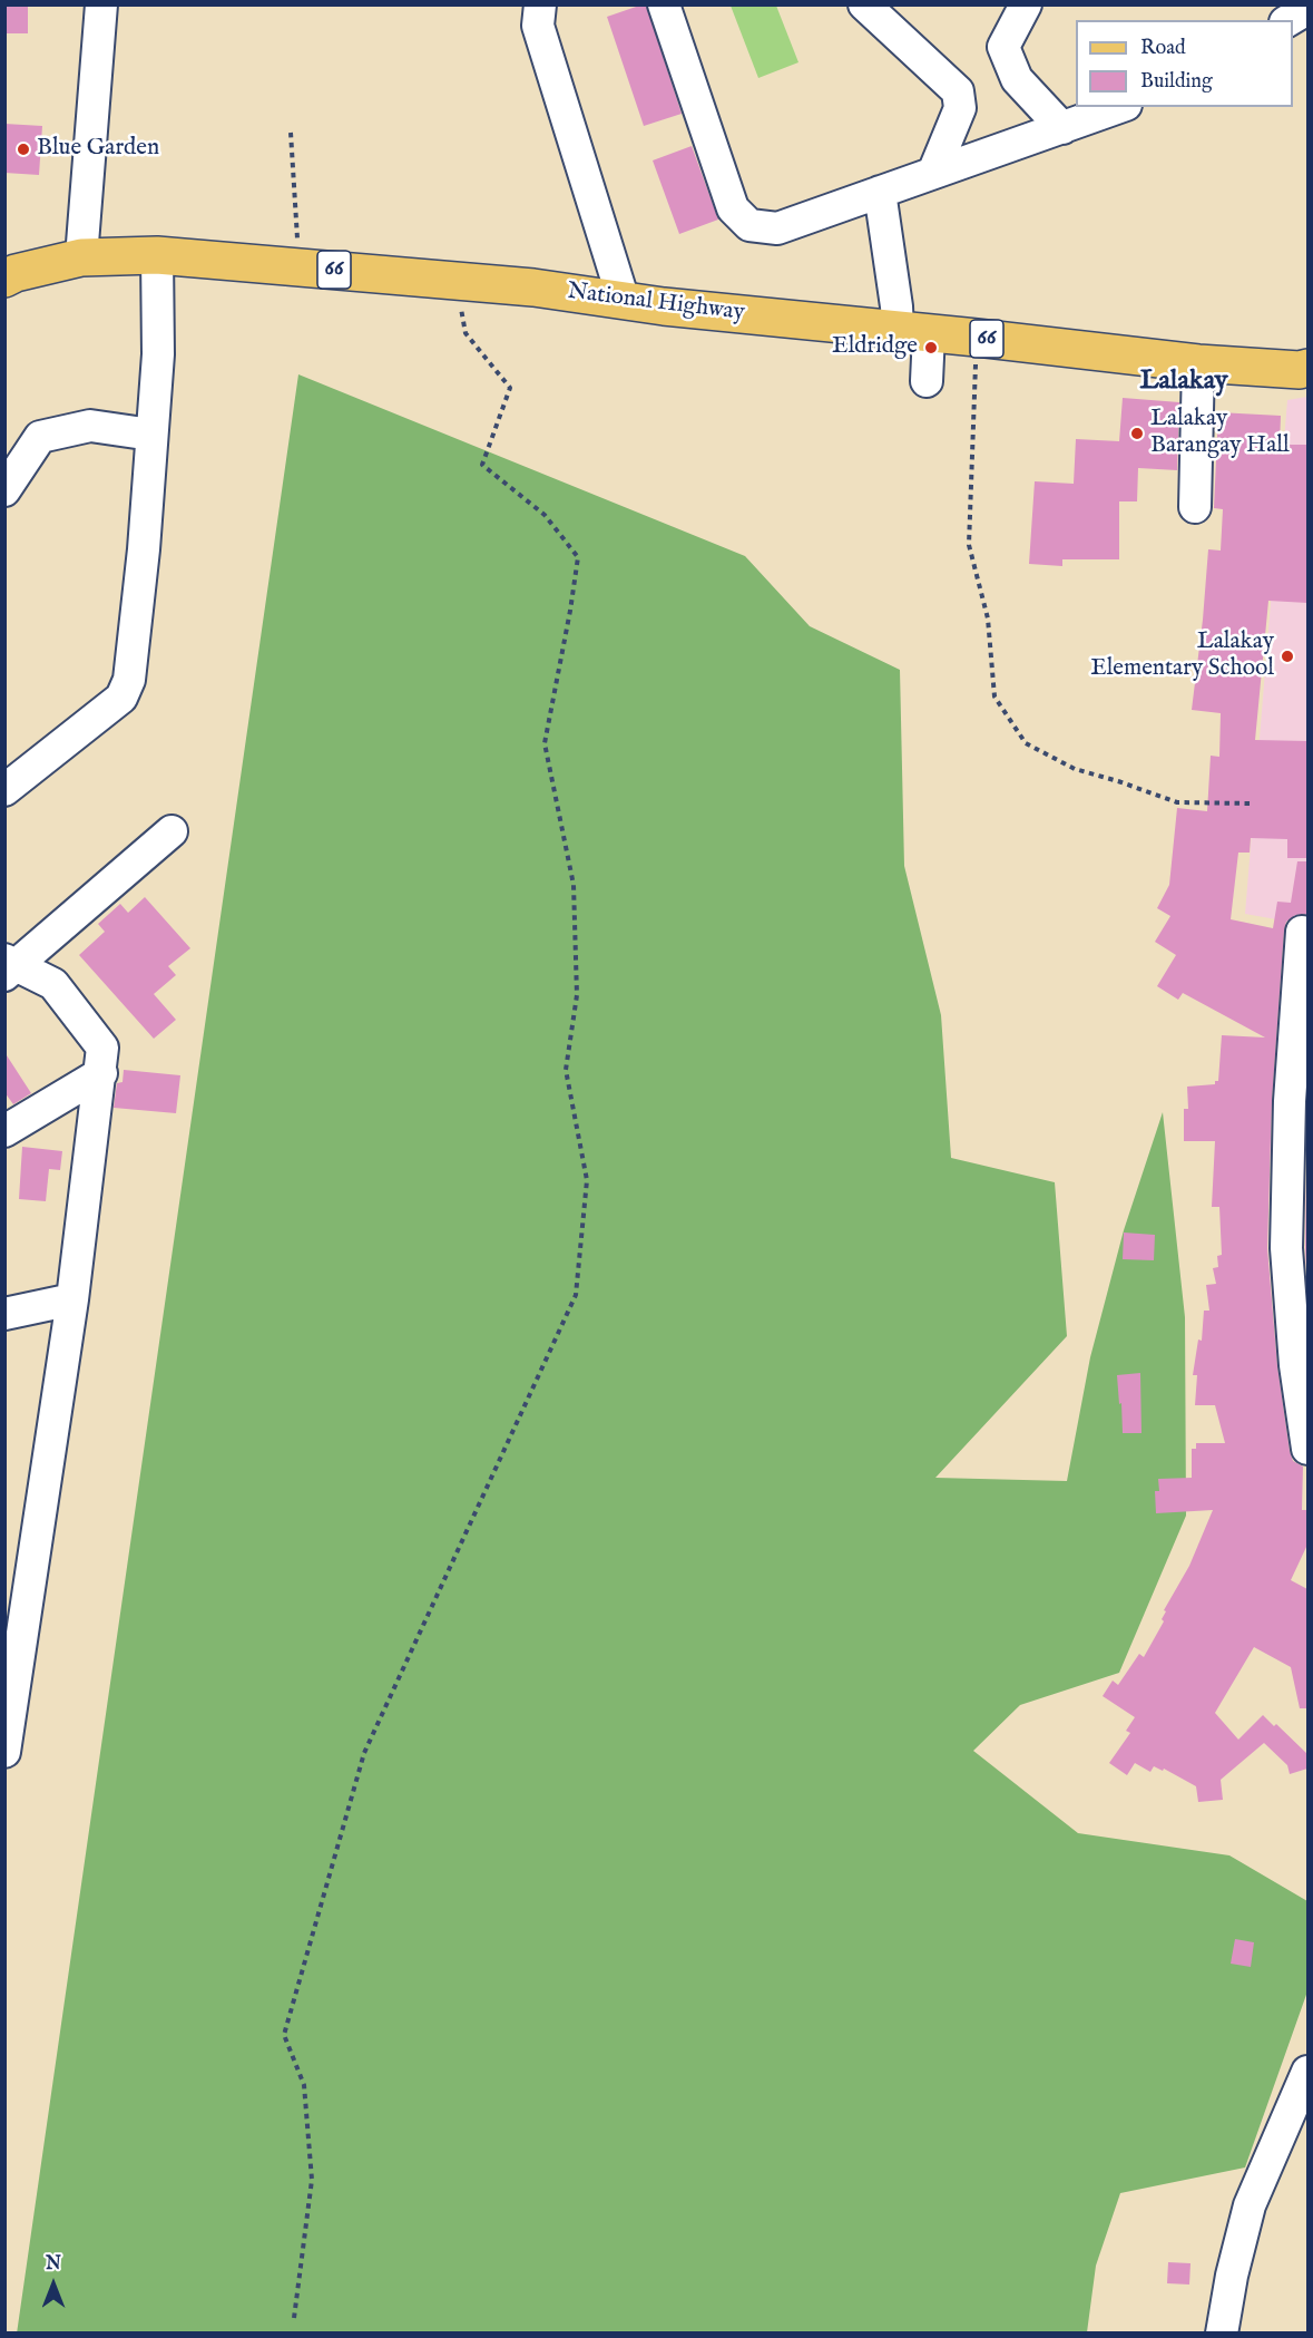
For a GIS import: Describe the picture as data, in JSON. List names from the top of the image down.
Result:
{
  "streets": {
    "main road": ["66", "National Highway"]
  },
  "districts": ["Lalakay"],
  "places": [
    "Blue Garden",
    "Eldridge",
    "Lalakay Barangay Hall",
    "Lalakay Elementary School"
  ],
  "legend": ["Road", "Building"],
  "north": "top"
}
